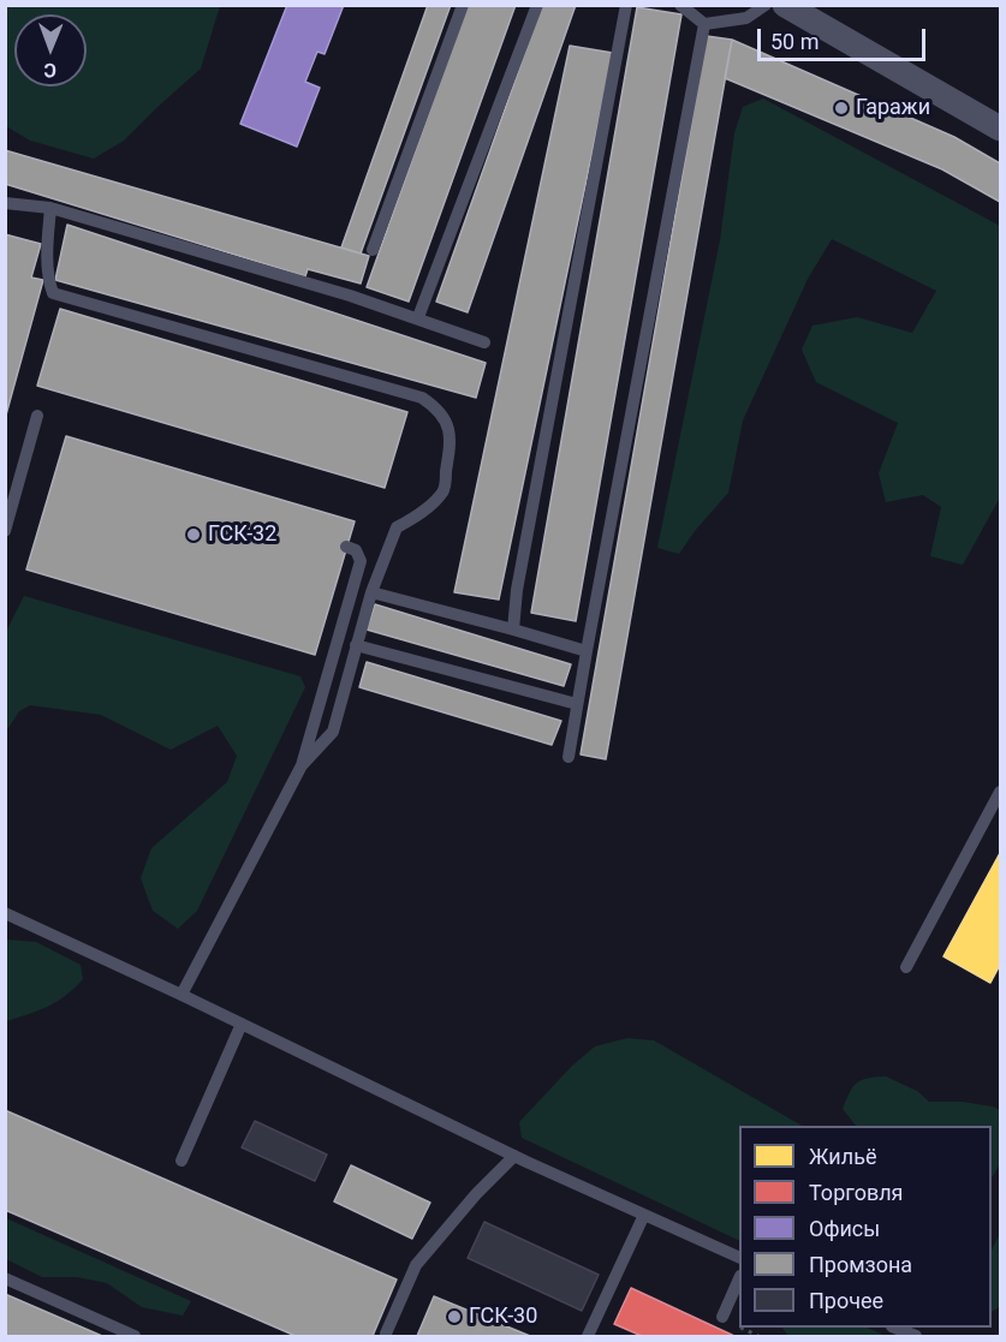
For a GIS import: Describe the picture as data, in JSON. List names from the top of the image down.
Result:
{
  "places": ["Гаражи", "ГСК-32", "ГСК-30"],
  "legend": [
    "Жильё",
    "Торговля",
    "Офисы",
    "Промзона",
    "Прочее"
  ],
  "scale_bar": "50 m",
  "north": "bottom"
}
